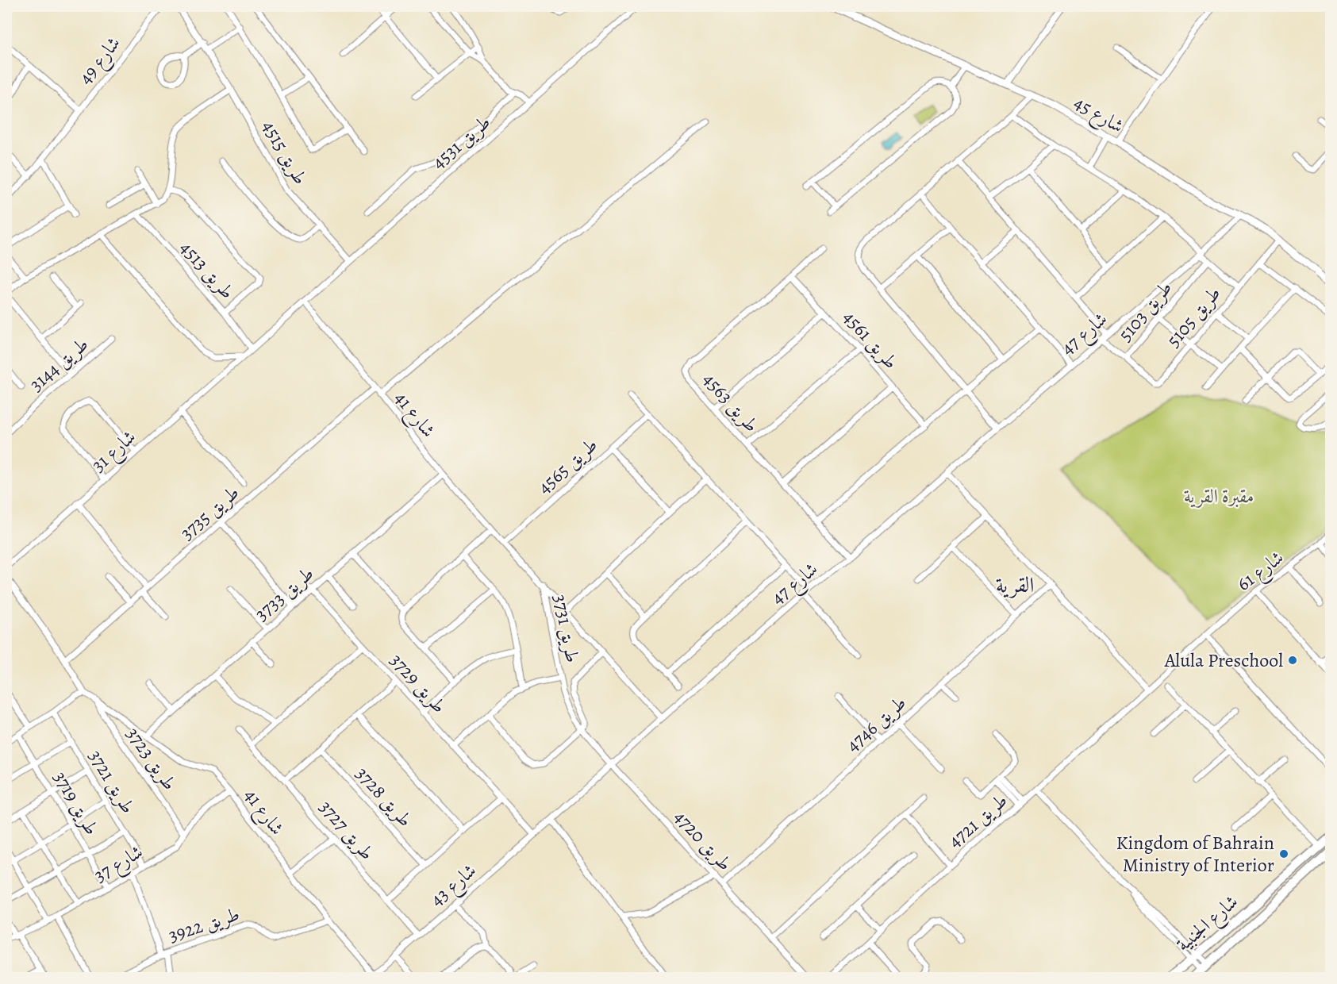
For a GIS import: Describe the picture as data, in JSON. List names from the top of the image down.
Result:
{
  "streets": {
    "main road": ["شارع الجنبية"],
    "street": [
      "شارع 49",
      "شارع 45",
      "طريق 4531",
      "طريق 4515",
      "طريق 4513",
      "طريق 5103",
      "طريق 5105",
      "شارع 47",
      "طريق 4561",
      "طريق 3144",
      "طريق 4563",
      "شارع 41",
      "شارع 31",
      "طريق 4565",
      "طريق 3735",
      "شارع 61",
      "طريق 3733",
      "طريق 3731",
      "طريق 3729",
      "طريق 4746",
      "طريق 3723",
      "طريق 3721",
      "طريق 3728",
      "طريق 3719",
      "طريق 4721",
      "طريق 3727",
      "طريق 4720",
      "شارع 37",
      "شارع 43",
      "طريق 3922"
    ]
  },
  "crossings": [
    ["شارع 45", "طريق 5105"],
    ["شارع 45", "شارع 47"],
    ["طريق 4531", "طريق 4515"],
    ["طريق 4531", "شارع 41"],
    ["طريق 4531", "شارع 31"],
    ["طريق 4513", "شارع 31"],
    ["طريق 5103", "طريق 5105"],
    ["طريق 5103", "شارع 47"],
    ["شارع 47", "طريق 4563"],
    ["شارع 47", "شارع 41"],
    ["شارع 47", "شارع 43"],
    ["طريق 4561", "طريق 4563"],
    ["شارع 41", "شارع 31"],
    ["شارع 41", "طريق 4565"],
    ["شارع 41", "طريق 3735"],
    ["شارع 41", "طريق 3733"],
    ["شارع 41", "طريق 3731"],
    ["شارع 41", "طريق 3723"],
    ["شارع 41", "شارع 37"],
    ["شارع 41", "شارع 43"],
    ["شارع 41", "طريق 3922"],
    ["شارع 61", "طريق 4721"],
    ["طريق 3733", "طريق 3729"],
    ["طريق 3731", "طريق 3729"],
    ["طريق 3731", "طريق 4720"],
    ["طريق 3731", "شارع 43"],
    ["طريق 3729", "شارع 43"],
    ["طريق 4746", "طريق 4720"],
    ["طريق 3723", "شارع 37"],
    ["طريق 3721", "شارع 37"],
    ["طريق 3719", "شارع 37"],
    ["طريق 3727", "شارع 43"],
    ["طريق 4720", "شارع 43"]
  ],
  "districts": ["القرية"],
  "parks": ["مقبرة القرية"],
  "places": ["Alula Preschool", "Kingdom of Bahrain Ministry of Interior"]
}
